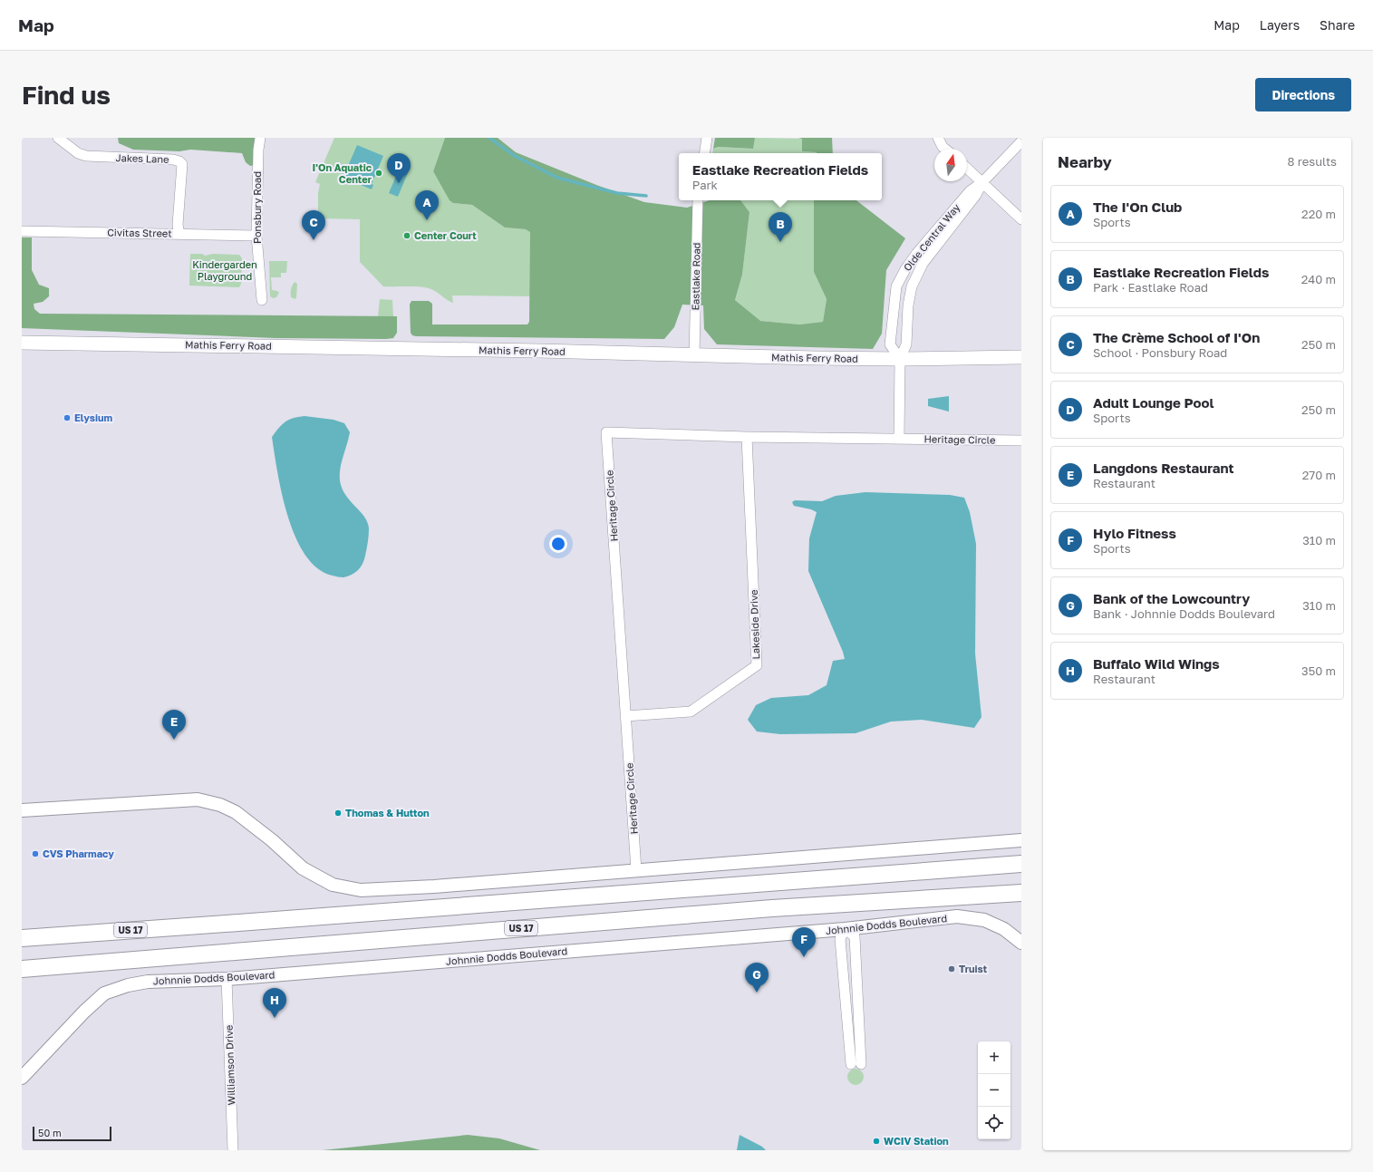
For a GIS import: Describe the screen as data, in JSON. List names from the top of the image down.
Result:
{
  "streets": {
    "highway": ["Johnnie Dodds Boulevard", "US 17"],
    "main road": ["Mathis Ferry Road"],
    "street": [
      "Jakes Lane",
      "Ponsbury Road",
      "Civitas Street",
      "Olde Central Way",
      "Eastlake Road",
      "Heritage Circle",
      "Lakeside Drive",
      "Williamson Drive"
    ]
  },
  "crossings": [
    ["Jakes Lane", "Civitas Street"],
    ["Ponsbury Road", "Civitas Street"],
    ["Olde Central Way", "Mathis Ferry Road"],
    ["Eastlake Road", "Mathis Ferry Road"],
    ["Heritage Circle", "Lakeside Drive"],
    ["Johnnie Dodds Boulevard", "Williamson Drive"]
  ],
  "parks": ["Kindergarden Playground"],
  "places": [
    "I'On Aquatic Center",
    "Center Court",
    "Elysium",
    "Thomas & Hutton",
    "CVS Pharmacy",
    "Truist",
    "WCIV Station"
  ],
  "scale_bar": "50 m",
  "north": "top",
  "page": {
    "header": "Map",
    "nav": ["Map", "Layers", "Share"],
    "buttons": "Directions",
    "title": "Find us",
    "heading": ["Nearby", "8 results"],
    "popup": ["Eastlake Recreation Fields", "Park"],
    "pins": [
      "D",
      "A",
      "C",
      "B",
      "E",
      "F",
      "G",
      "H"
    ],
    "list": [
      {
        "mark": "A",
        "name": "The I'On Club",
        "note": "Sports",
        "value": "220 m"
      },
      {
        "mark": "B",
        "name": "Eastlake Recreation Fields",
        "note": "Park · Eastlake Road",
        "value": "240 m"
      },
      {
        "mark": "C",
        "name": "The Crème School of I'On",
        "note": "School · Ponsbury Road",
        "value": "250 m"
      },
      {
        "mark": "D",
        "name": "Adult Lounge Pool",
        "note": "Sports",
        "value": "250 m"
      },
      {
        "mark": "E",
        "name": "Langdons Restaurant",
        "note": "Restaurant",
        "value": "270 m"
      },
      {
        "mark": "F",
        "name": "Hylo Fitness",
        "note": "Sports",
        "value": "310 m"
      },
      {
        "mark": "G",
        "name": "Bank of the Lowcountry",
        "note": "Bank · Johnnie Dodds Boulevard",
        "value": "310 m"
      },
      {
        "mark": "H",
        "name": "Buffalo Wild Wings",
        "note": "Restaurant",
        "value": "350 m"
      }
    ],
    "map_buttons": ["+", "−"],
    "scale": "50 m"
  }
}
